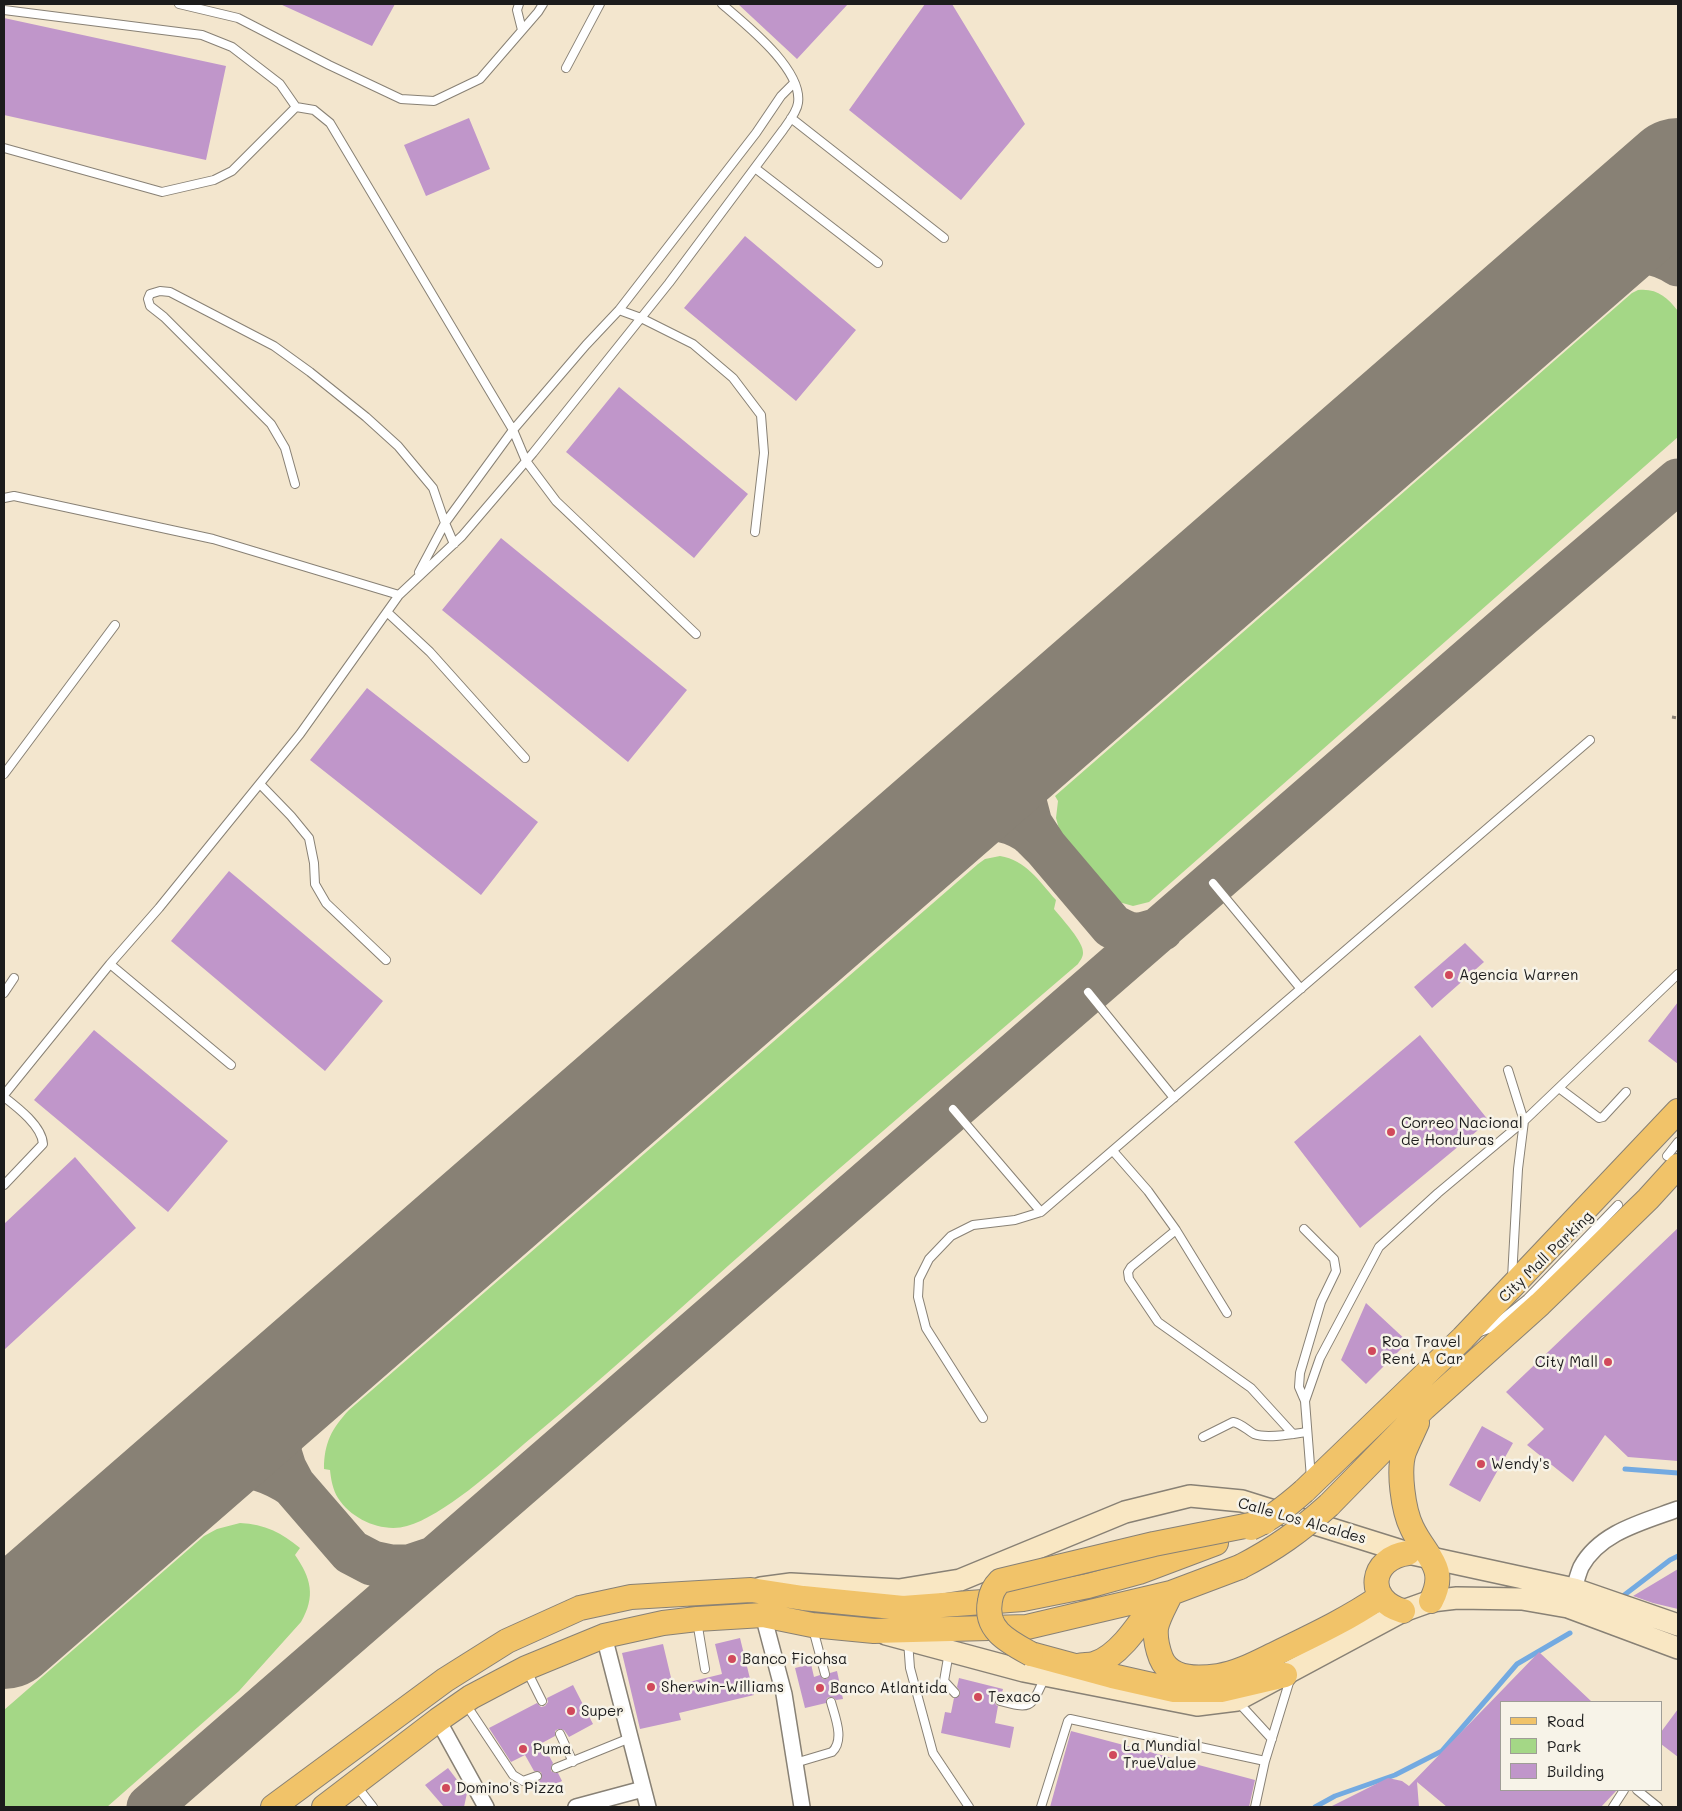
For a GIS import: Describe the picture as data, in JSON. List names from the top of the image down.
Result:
{
  "streets": {
    "main road": ["Calle Los Alcaldes"],
    "lane": ["City Mall Parking"]
  },
  "places": [
    "Agencia Warren",
    "Correo Nacional de Honduras",
    "Roa Travel Rent A Car",
    "City Mall",
    "Wendy's",
    "Banco Ficohsa",
    "Sherwin-Williams",
    "Banco Atlantida",
    "Texaco",
    "Super",
    "Puma",
    "La Mundial TrueValue",
    "Domino's Pizza"
  ],
  "legend": ["Road", "Park", "Building"]
}
